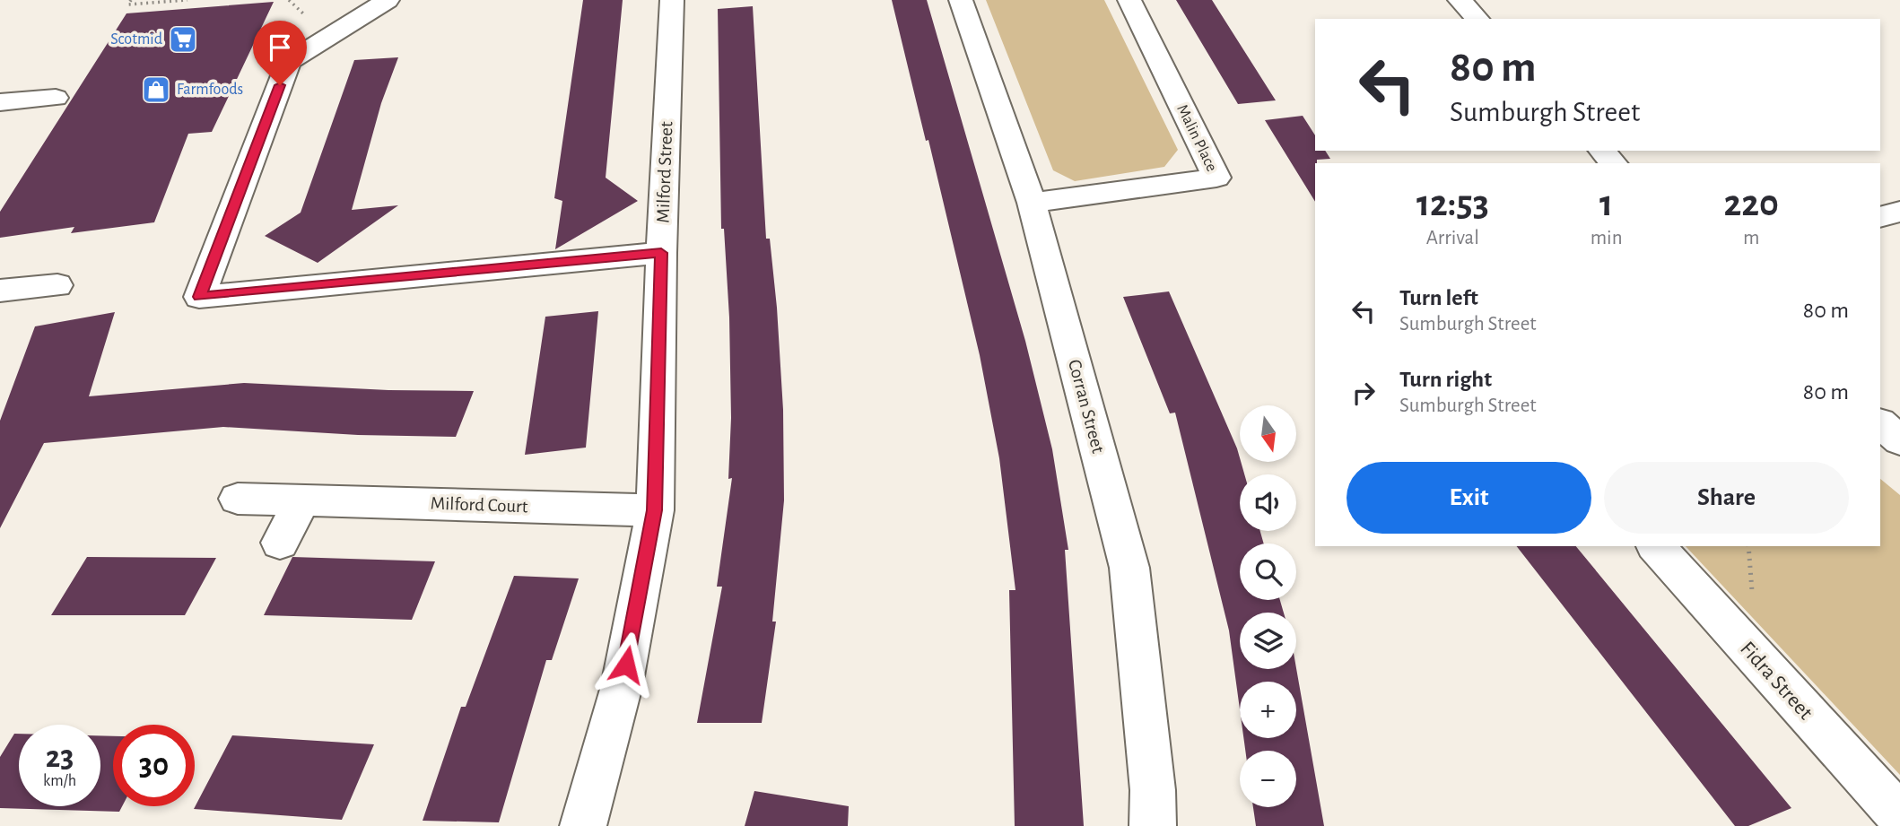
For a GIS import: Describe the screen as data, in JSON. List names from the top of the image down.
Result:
{
  "streets": {
    "street": [
      "Malin Place",
      "Milford Street",
      "Corran Street",
      "Milford Court",
      "Fidra Street"
    ]
  },
  "crossings": [
    ["Malin Place", "Corran Street"],
    ["Milford Street", "Milford Court"]
  ],
  "places": {
    "supermarket": ["Scotmid"],
    "shop": ["Farmfoods"]
  },
  "north": "bottom",
  "page": {
    "turn": ["80 m", "Sumburgh Street"],
    "eta": [
      "12:53",
      "Arrival",
      "1",
      "min",
      "220",
      "m"
    ],
    "list": [
      {
        "name": "Turn left",
        "note": "Sumburgh Street",
        "value": "80 m"
      },
      {
        "name": "Turn right",
        "note": "Sumburgh Street",
        "value": "80 m"
      }
    ],
    "map_buttons": ["+", "−"],
    "buttons": ["Exit", "Share"],
    "speed": "23 km/h",
    "limit": "30"
  }
}
